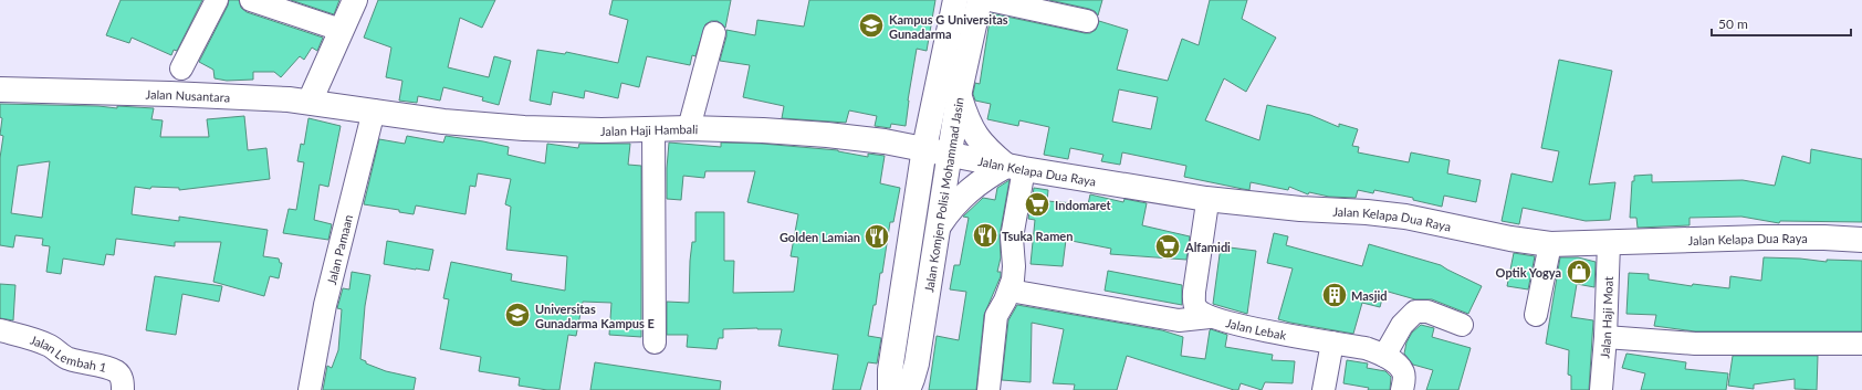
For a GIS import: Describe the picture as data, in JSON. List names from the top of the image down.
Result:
{
  "streets": {
    "main road": [
      "Jalan Nusantara",
      "Jalan Haji Hambali",
      "Jalan Kelapa Dua Raya",
      "Jalan Komjen Polisi Mohammad Jasin"
    ],
    "street": [
      "Jalan Pamaan",
      "Jalan Haji Moat",
      "Jalan Lebak",
      "Jalan Lembah 1"
    ]
  },
  "crossings": [
    ["Jalan Nusantara", "Jalan Haji Hambali"],
    ["Jalan Nusantara", "Jalan Pamaan"],
    ["Jalan Haji Hambali", "Jalan Kelapa Dua Raya"],
    ["Jalan Haji Hambali", "Jalan Komjen Polisi Mohammad Jasin"],
    ["Jalan Haji Hambali", "Jalan Pamaan"],
    ["Jalan Kelapa Dua Raya", "Jalan Komjen Polisi Mohammad Jasin"],
    ["Jalan Kelapa Dua Raya", "Jalan Haji Moat"],
    ["Jalan Kelapa Dua Raya", "Jalan Lebak"]
  ],
  "places": {
    "school or university": ["Kampus G Universitas Gunadarma", "Universitas Gunadarma Kampus E"],
    "supermarket": ["Indomaret", "Alfamidi"],
    "restaurant": ["Tsuka Ramen", "Golden Lamian"],
    "shop": ["Optik Yogya"],
    "building": ["Masjid"]
  },
  "scale_bar": "50 m"
}
